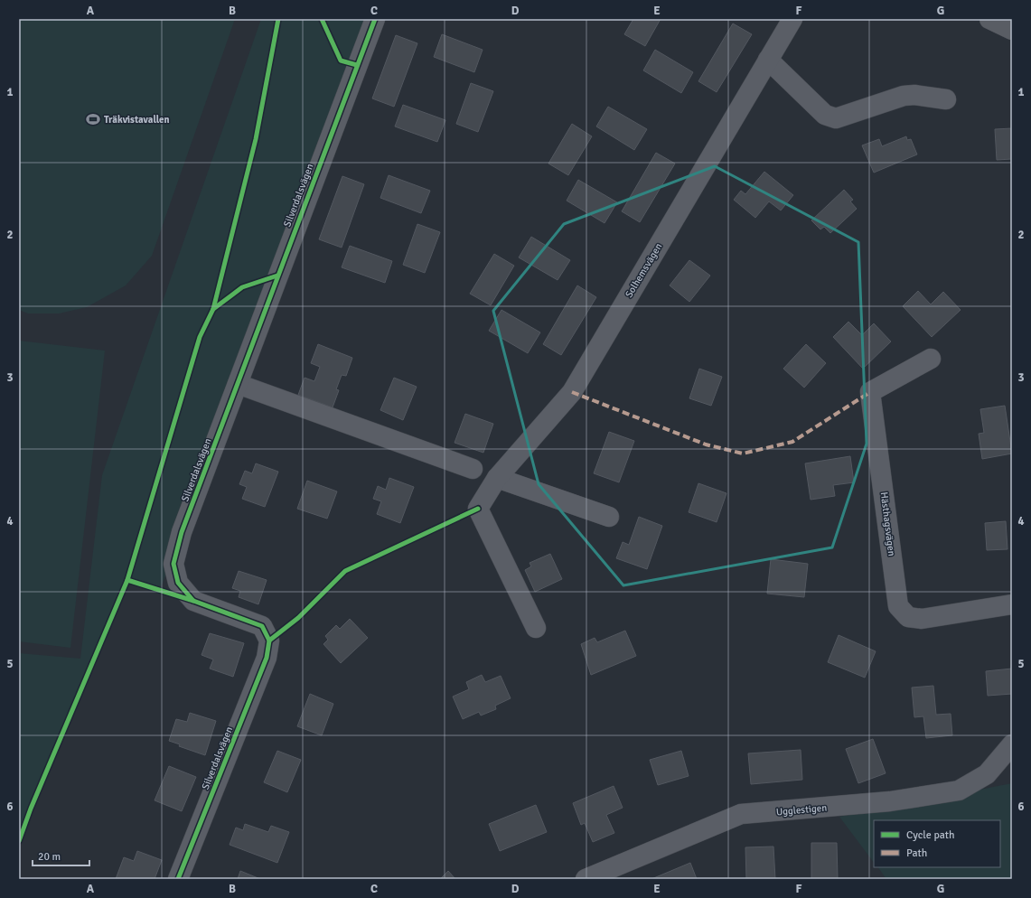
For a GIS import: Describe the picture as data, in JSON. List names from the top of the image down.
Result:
{
  "streets": {
    "street": [
      "Silverdalsvägen",
      "Solhemsvägen",
      "Hästhagsvägen",
      "Ugglestigen"
    ]
  },
  "places": {
    "sports": ["Träkvistavallen"]
  },
  "legend": ["Cycle path", "Path"],
  "scale_bar": "20 m",
  "grid": {
    "columns": [
      "A",
      "B",
      "C",
      "D",
      "E",
      "F",
      "G"
    ],
    "rows": [
      "1",
      "2",
      "3",
      "4",
      "5",
      "6"
    ]
  }
}
